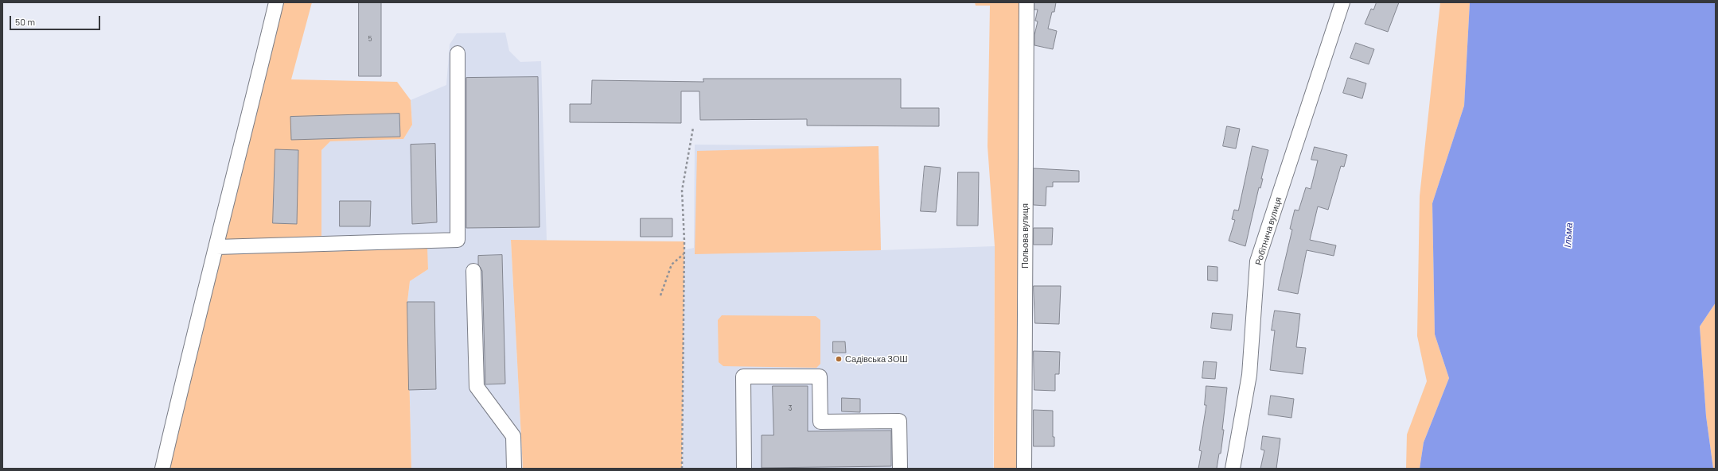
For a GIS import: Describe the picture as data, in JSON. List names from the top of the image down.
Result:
{
  "streets": {
    "street": ["Робітнича вулиця", "Польова вулиця"]
  },
  "water": ["Ільма"],
  "places": ["Садівська ЗОШ"],
  "house_numbers": ["5", "3"],
  "scale_bar": "50 m"
}
